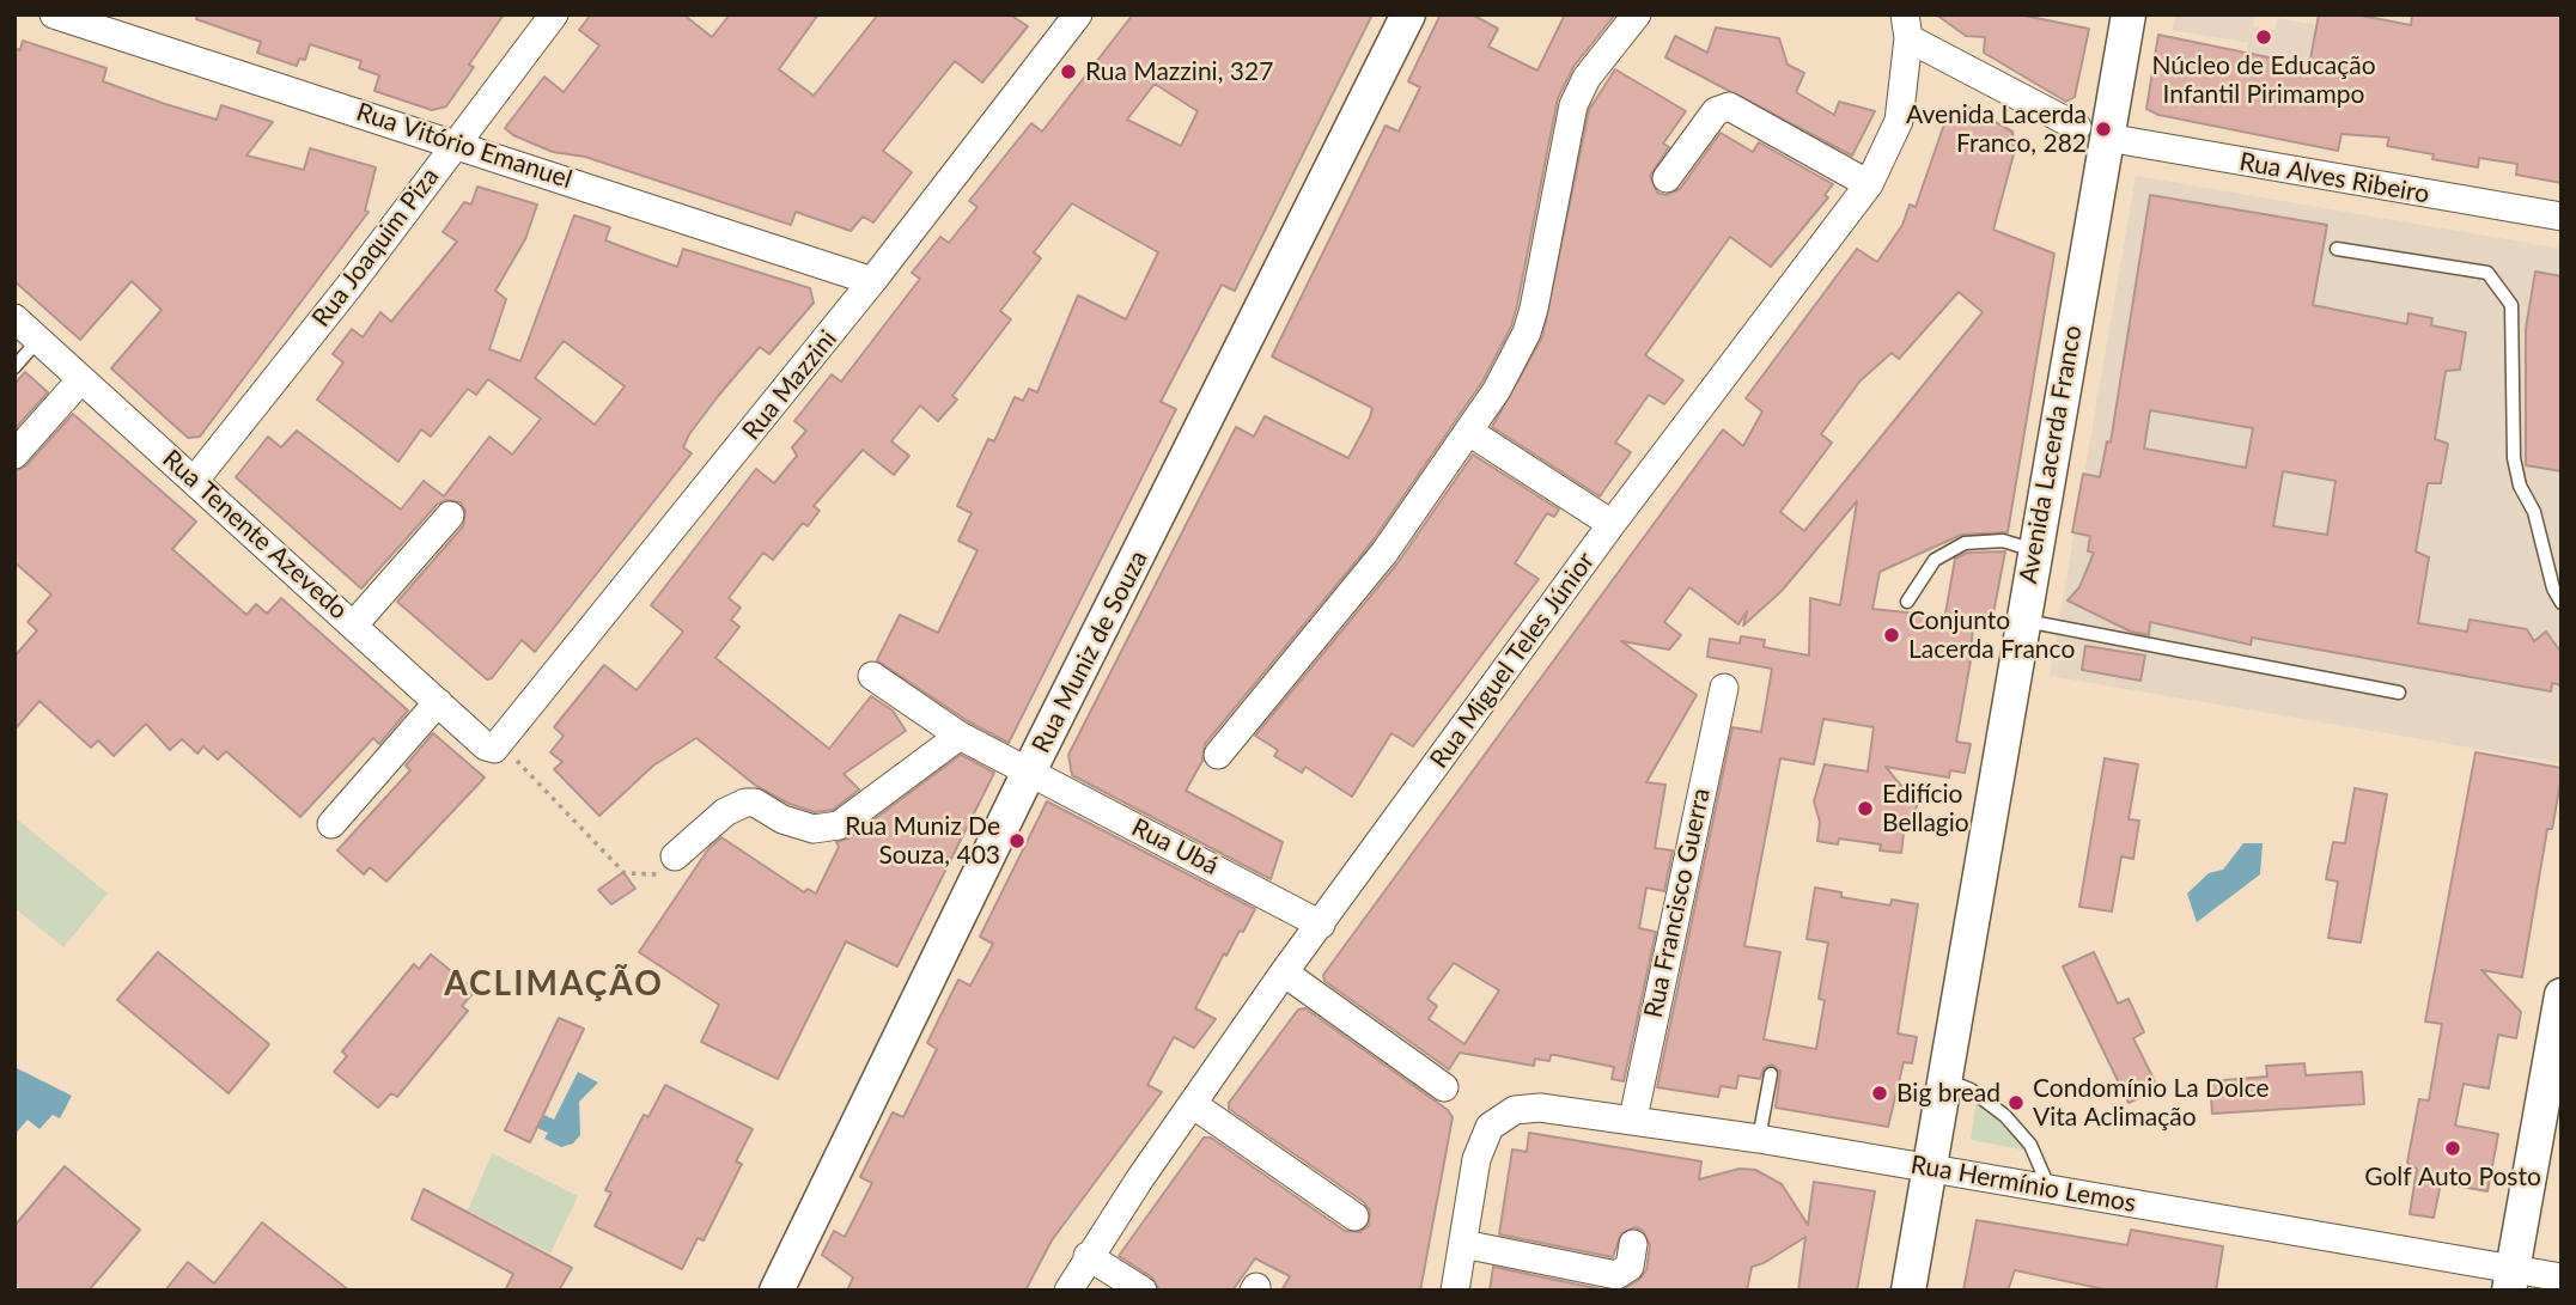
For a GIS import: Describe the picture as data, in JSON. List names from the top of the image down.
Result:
{
  "streets": {
    "street": [
      "Rua Vitório Emanuel",
      "Rua Alves Ribeiro",
      "Rua Joaquim Piza",
      "Rua Mazzini",
      "Avenida Lacerda Franco",
      "Rua Tenente Azevedo",
      "Rua Muniz de Souza",
      "Rua Miguel Teles Júnior",
      "Rua Ubá",
      "Rua Francisco Guerra",
      "Rua Hermínio Lemos"
    ]
  },
  "crossings": [
    ["Rua Vitório Emanuel", "Rua Joaquim Piza"],
    ["Rua Vitório Emanuel", "Rua Mazzini"],
    ["Rua Alves Ribeiro", "Avenida Lacerda Franco"],
    ["Rua Alves Ribeiro", "Rua Miguel Teles Júnior"],
    ["Rua Joaquim Piza", "Rua Tenente Azevedo"],
    ["Rua Mazzini", "Rua Tenente Azevedo"],
    ["Avenida Lacerda Franco", "Rua Hermínio Lemos"],
    ["Rua Muniz de Souza", "Rua Ubá"],
    ["Rua Miguel Teles Júnior", "Rua Ubá"],
    ["Rua Francisco Guerra", "Rua Hermínio Lemos"]
  ],
  "districts": ["ACLIMAÇÃO"],
  "places": [
    "Núcleo de Educação Infantil Pirimampo",
    "Rua Mazzini, 327",
    "Avenida Lacerda Franco, 282",
    "Conjunto Lacerda Franco",
    "Edifício Bellagio",
    "Rua Muniz De Souza, 403",
    "Big bread",
    "Condomínio La Dolce Vita Aclimação",
    "Golf Auto Posto"
  ]
}
